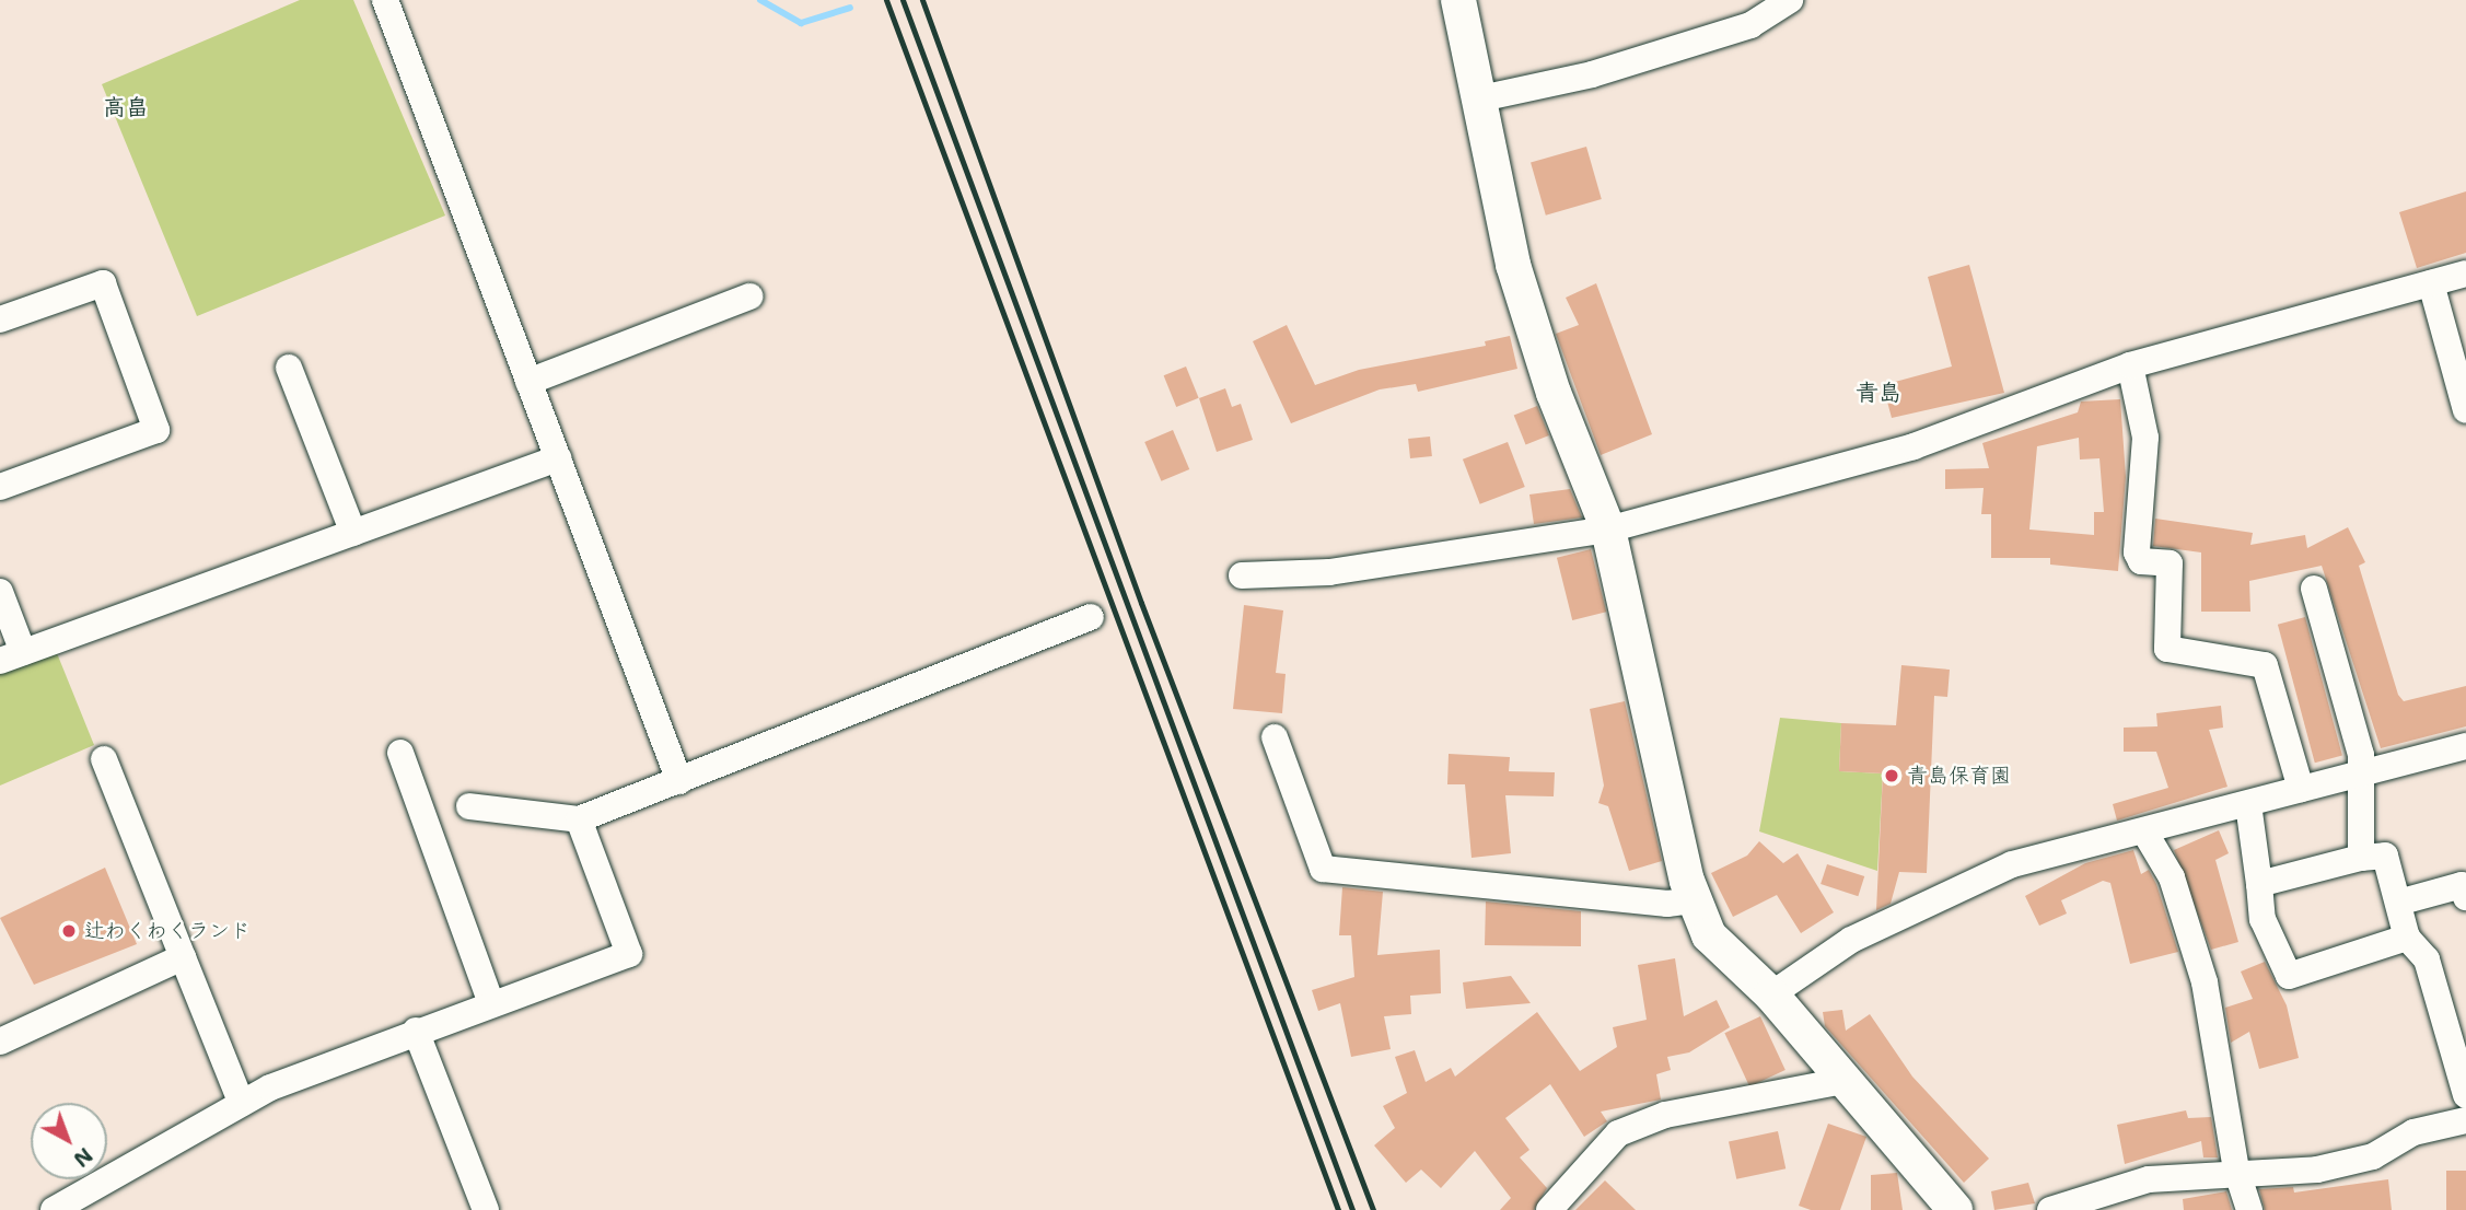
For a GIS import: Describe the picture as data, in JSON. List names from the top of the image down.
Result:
{
  "districts": ["高畠", "青島"],
  "places": ["青島保育園", "辻わくわくランド"],
  "north": "bottom right"
}
